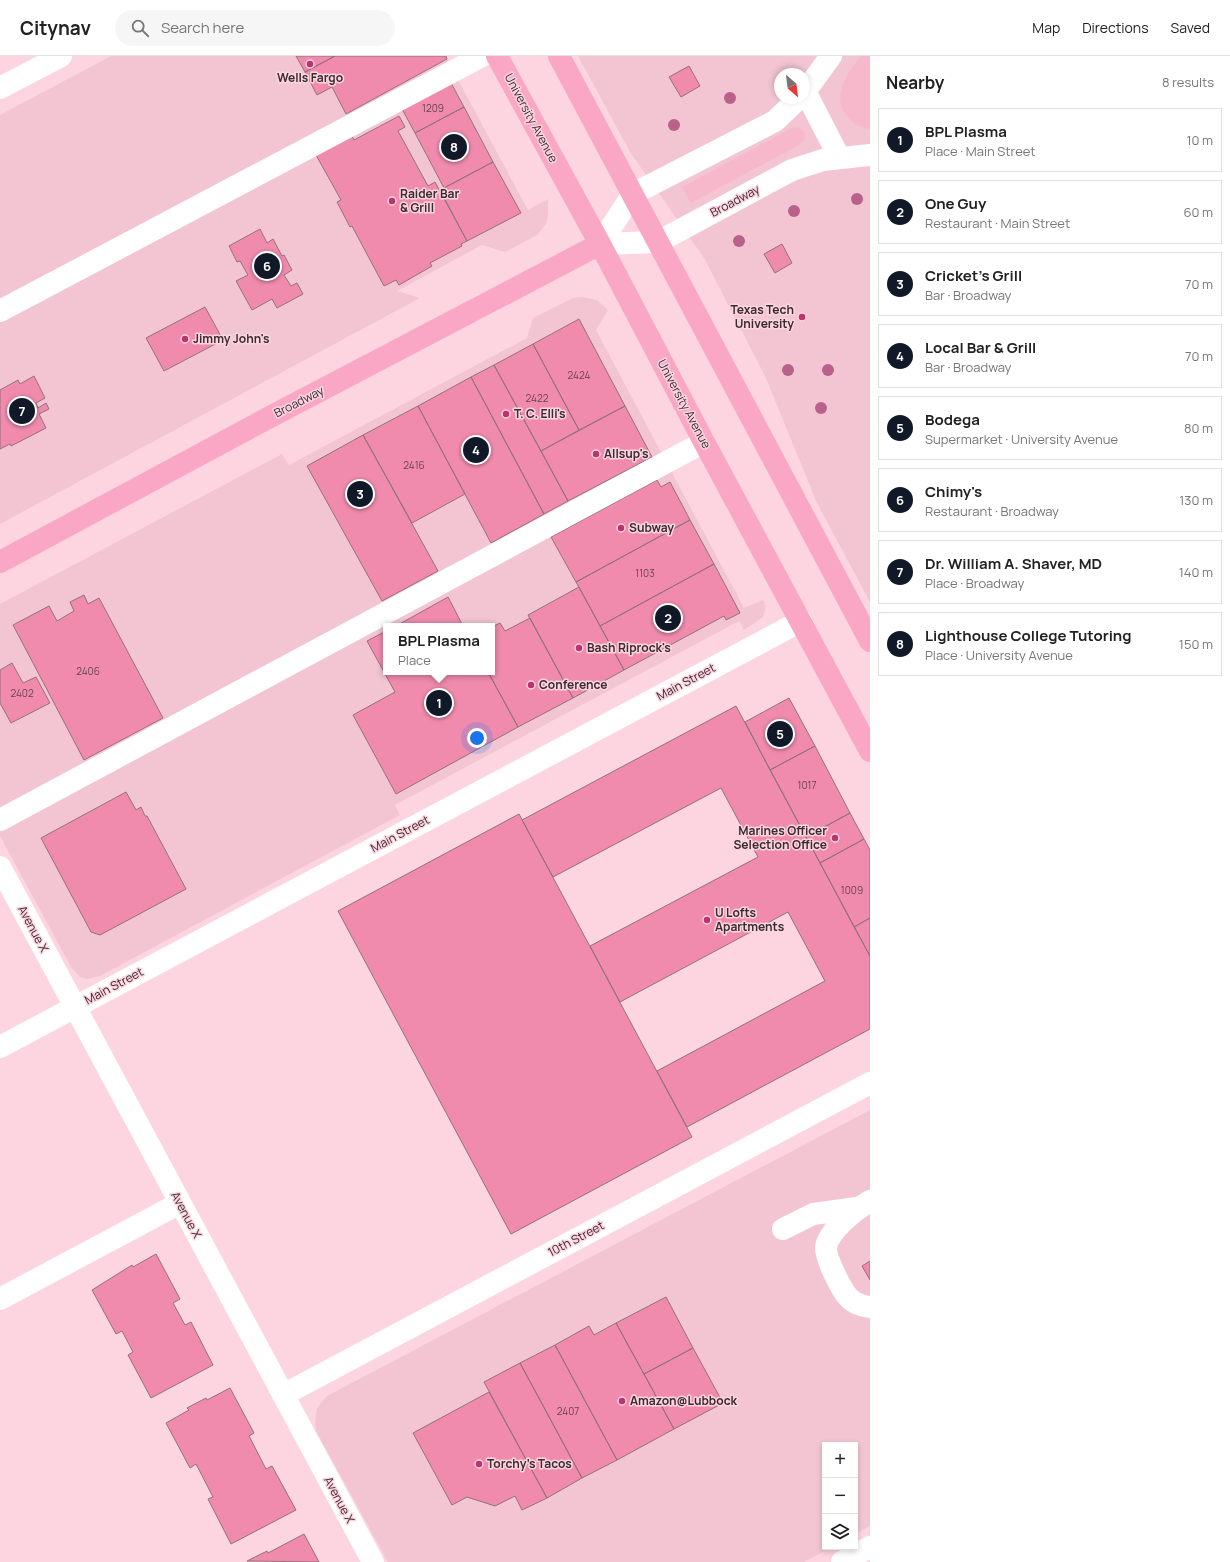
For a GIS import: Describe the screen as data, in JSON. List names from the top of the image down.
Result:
{
  "streets": {
    "main road": ["University Avenue", "Broadway"],
    "street": ["Main Street", "Avenue X", "10th Street"]
  },
  "crossings": [
    ["University Avenue", "Broadway"],
    ["University Avenue", "Main Street"],
    ["Main Street", "Avenue X"],
    ["Avenue X", "10th Street"]
  ],
  "places": [
    "Wells Fargo",
    "Raider Bar & Grill",
    "Texas Tech University",
    "Jimmy John's",
    "T. C. Elli's",
    "Allsup's",
    "Subway",
    "Bash Riprock's",
    "Conference",
    "Marines Officer Selection Office",
    "U Lofts Apartments",
    "Amazon@Lubbock",
    "Torchy's Tacos"
  ],
  "house_numbers": [
    "1209",
    "2424",
    "2422",
    "2416",
    "1103",
    "2406",
    "2402",
    "1017",
    "1009",
    "2407"
  ],
  "north": "bottom right",
  "page": {
    "header": "Citynav",
    "search": "Search here",
    "nav": ["Map", "Directions", "Saved"],
    "heading": ["Nearby", "8 results"],
    "list": [
      {
        "mark": "1",
        "name": "BPL Plasma",
        "note": "Place · Main Street",
        "value": "10 m"
      },
      {
        "mark": "2",
        "name": "One Guy",
        "note": "Restaurant · Main Street",
        "value": "60 m"
      },
      {
        "mark": "3",
        "name": "Cricket's Grill",
        "note": "Bar · Broadway",
        "value": "70 m"
      },
      {
        "mark": "4",
        "name": "Local Bar & Grill",
        "note": "Bar · Broadway",
        "value": "70 m"
      },
      {
        "mark": "5",
        "name": "Bodega",
        "note": "Supermarket · University Avenue",
        "value": "80 m"
      },
      {
        "mark": "6",
        "name": "Chimy's",
        "note": "Restaurant · Broadway",
        "value": "130 m"
      },
      {
        "mark": "7",
        "name": "Dr. William A. Shaver, MD",
        "note": "Place · Broadway",
        "value": "140 m"
      },
      {
        "mark": "8",
        "name": "Lighthouse College Tutoring",
        "note": "Place · University Avenue",
        "value": "150 m"
      }
    ],
    "pins": [
      "8",
      "6",
      "7",
      "4",
      "3",
      "2",
      "1",
      "5"
    ],
    "popup": ["BPL Plasma", "Place"],
    "map_buttons": ["+", "−"]
  }
}
